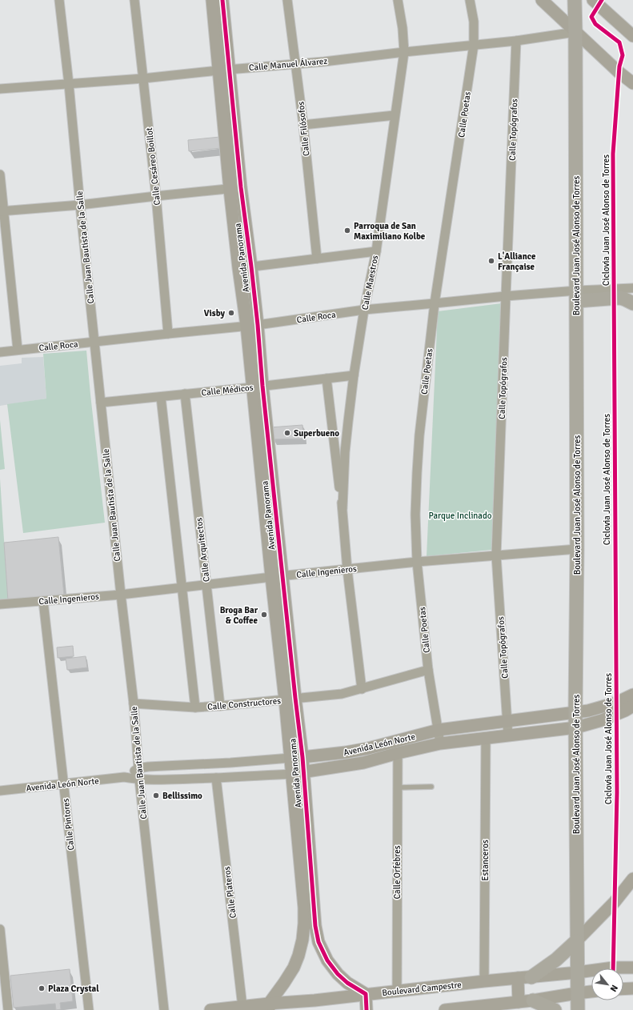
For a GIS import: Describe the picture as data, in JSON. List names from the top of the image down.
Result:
{
  "streets": {
    "main road": ["Boulevard Juan José Alonso de Torres"],
    "street": [
      "Calle Manuel Álvarez",
      "Calle Poetas",
      "Calle Filósofos",
      "Calle Topógrafos",
      "Calle Cesáreo Boillot",
      "Calle Juan Bautista de la Salle",
      "Avenida Panorama",
      "Calle Maestros",
      "Calle Roca",
      "Calle Médicos",
      "Calle Arquitectos",
      "Calle Ingenieros",
      "Calle Constructores",
      "Avenida León Norte",
      "Calle Pintores",
      "Estanceros",
      "Calle Orfebres",
      "Calle Plateros",
      "Boulevard Campestre"
    ],
    "cycle path": ["Ciclovia Juan José Alonso de Torres"]
  },
  "crossings": [
    ["Calle Manuel Álvarez", "Calle Poetas"],
    ["Calle Manuel Álvarez", "Calle Filósofos"],
    ["Calle Manuel Álvarez", "Calle Topógrafos"],
    ["Calle Manuel Álvarez", "Calle Cesáreo Boillot"],
    ["Calle Manuel Álvarez", "Boulevard Juan José Alonso de Torres"],
    ["Calle Manuel Álvarez", "Calle Juan Bautista de la Salle"],
    ["Calle Manuel Álvarez", "Avenida Panorama"],
    ["Calle Manuel Álvarez", "Calle Maestros"],
    ["Calle Poetas", "Calle Roca"],
    ["Calle Poetas", "Calle Ingenieros"],
    ["Calle Poetas", "Calle Constructores"],
    ["Calle Poetas", "Avenida León Norte"],
    ["Calle Topógrafos", "Calle Roca"],
    ["Calle Topógrafos", "Calle Ingenieros"],
    ["Calle Topógrafos", "Avenida León Norte"],
    ["Calle Cesáreo Boillot", "Calle Roca"],
    ["Boulevard Juan José Alonso de Torres", "Calle Roca"],
    ["Boulevard Juan José Alonso de Torres", "Calle Ingenieros"],
    ["Boulevard Juan José Alonso de Torres", "Avenida León Norte"],
    ["Boulevard Juan José Alonso de Torres", "Boulevard Campestre"],
    ["Calle Juan Bautista de la Salle", "Calle Roca"],
    ["Calle Juan Bautista de la Salle", "Calle Médicos"],
    ["Calle Juan Bautista de la Salle", "Calle Ingenieros"],
    ["Calle Juan Bautista de la Salle", "Calle Constructores"],
    ["Calle Juan Bautista de la Salle", "Avenida León Norte"],
    ["Avenida Panorama", "Calle Roca"],
    ["Avenida Panorama", "Calle Médicos"],
    ["Avenida Panorama", "Calle Ingenieros"],
    ["Avenida Panorama", "Calle Constructores"],
    ["Avenida Panorama", "Avenida León Norte"],
    ["Avenida Panorama", "Boulevard Campestre"],
    ["Calle Maestros", "Calle Roca"],
    ["Calle Maestros", "Calle Médicos"],
    ["Calle Maestros", "Calle Ingenieros"],
    ["Calle Maestros", "Calle Constructores"],
    ["Calle Médicos", "Calle Arquitectos"],
    ["Calle Arquitectos", "Calle Ingenieros"],
    ["Calle Arquitectos", "Calle Constructores"],
    ["Calle Ingenieros", "Calle Pintores"],
    ["Avenida León Norte", "Calle Pintores"],
    ["Avenida León Norte", "Estanceros"],
    ["Avenida León Norte", "Calle Orfebres"],
    ["Avenida León Norte", "Calle Plateros"],
    ["Estanceros", "Boulevard Campestre"],
    ["Calle Orfebres", "Boulevard Campestre"],
    ["Calle Plateros", "Boulevard Campestre"]
  ],
  "parks": ["Parque Inclinado"],
  "places": [
    "Parroqua de San Maximiliano Kolbe",
    "L'Alliance Française",
    "Visby",
    "Superbueno",
    "Broga Bar & Coffee",
    "Bellissimo",
    "Plaza Crystal"
  ],
  "north": "bottom right"
}
